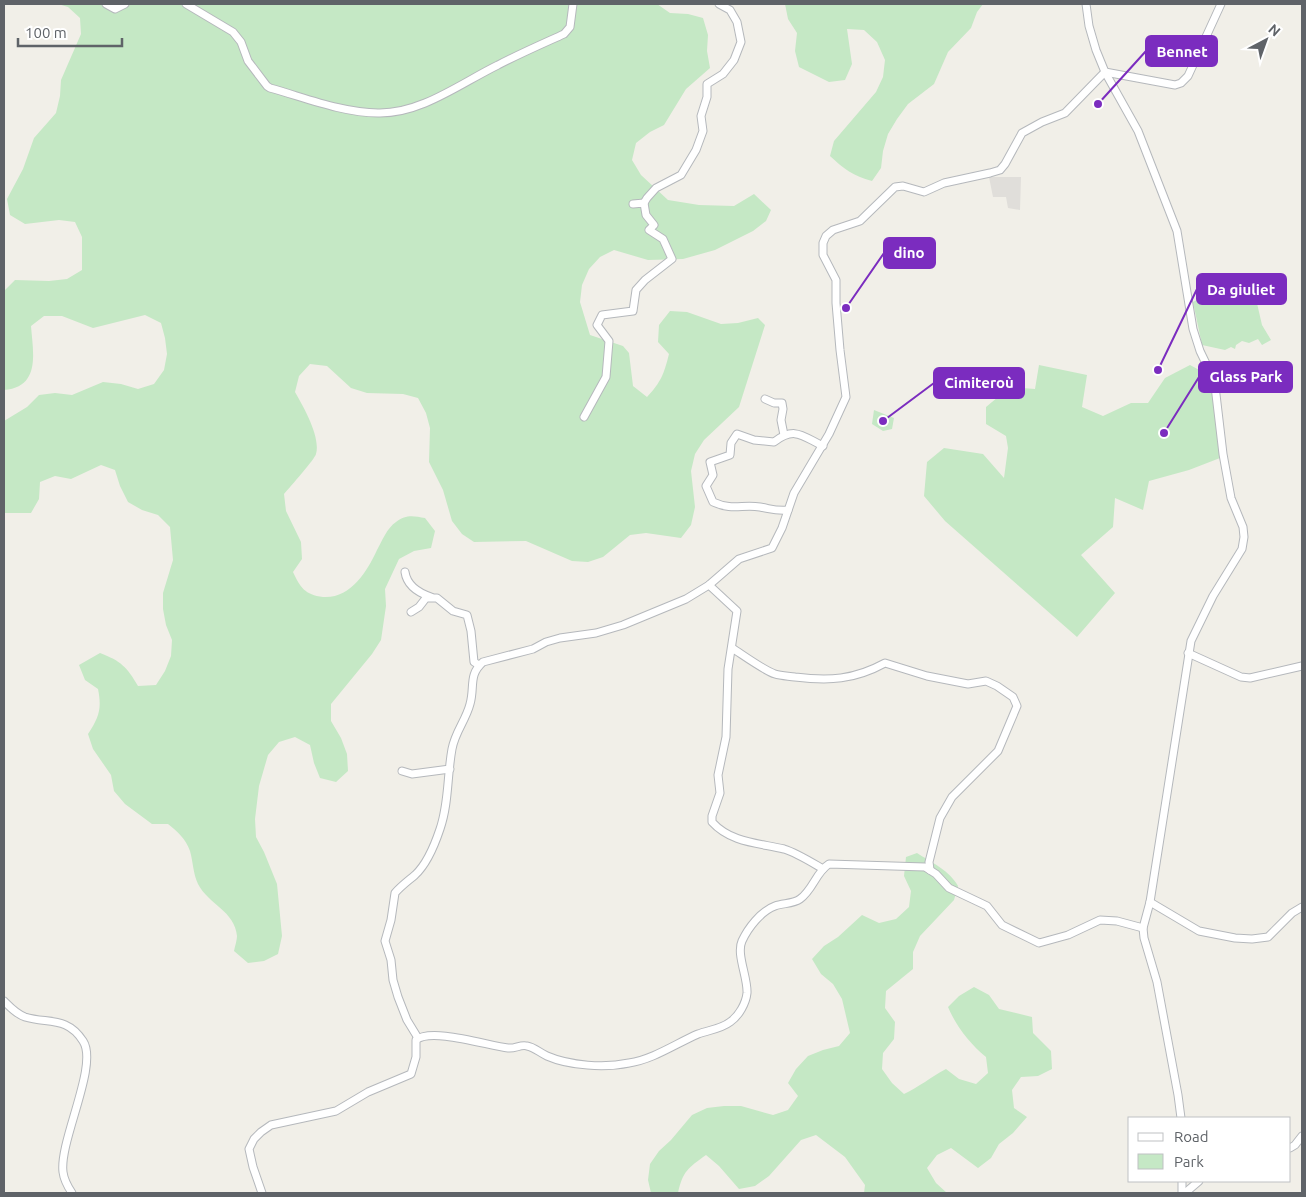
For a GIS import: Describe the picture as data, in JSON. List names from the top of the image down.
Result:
{
  "places": [
    "Bennet",
    "dino",
    "Da giuliet",
    "Cimiteroù",
    "Glass Park"
  ],
  "legend": ["Road", "Park"],
  "scale_bar": "100 m",
  "north": "top right"
}
